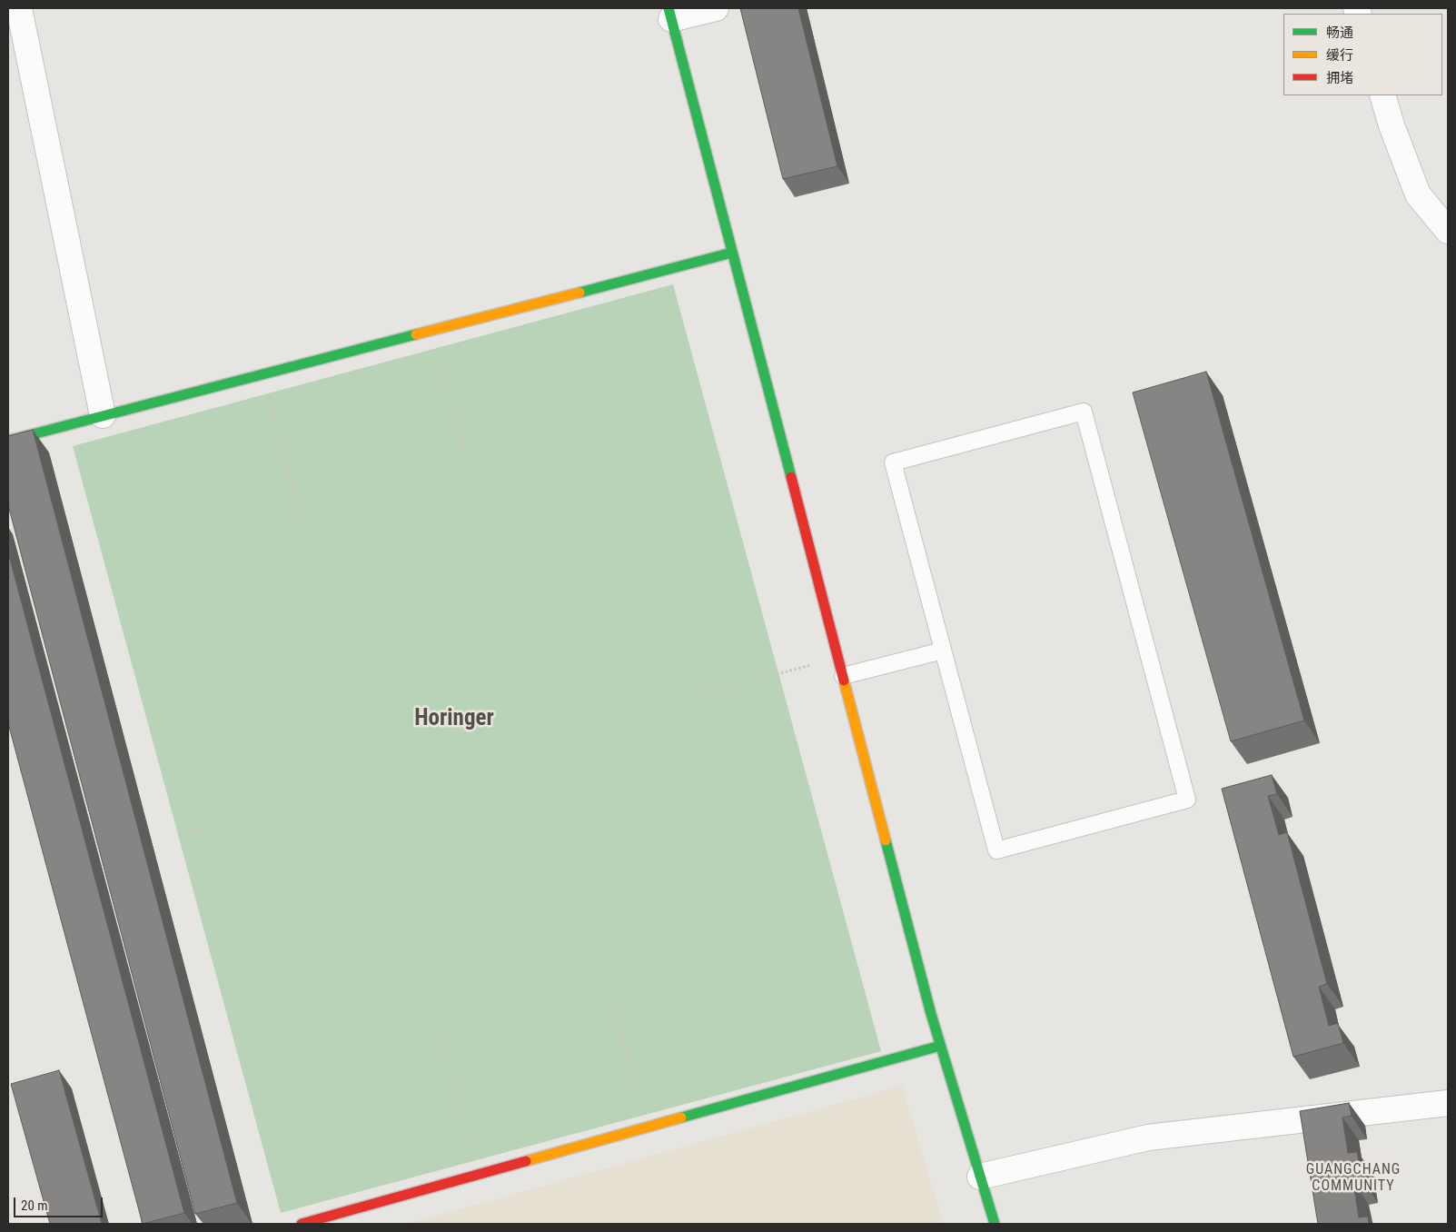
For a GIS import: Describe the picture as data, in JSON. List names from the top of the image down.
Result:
{
  "districts": ["Horinger", "GUANGCHANG COMMUNITY"],
  "legend": ["畅通", "缓行", "拥堵"],
  "scale_bar": "20 m"
}
